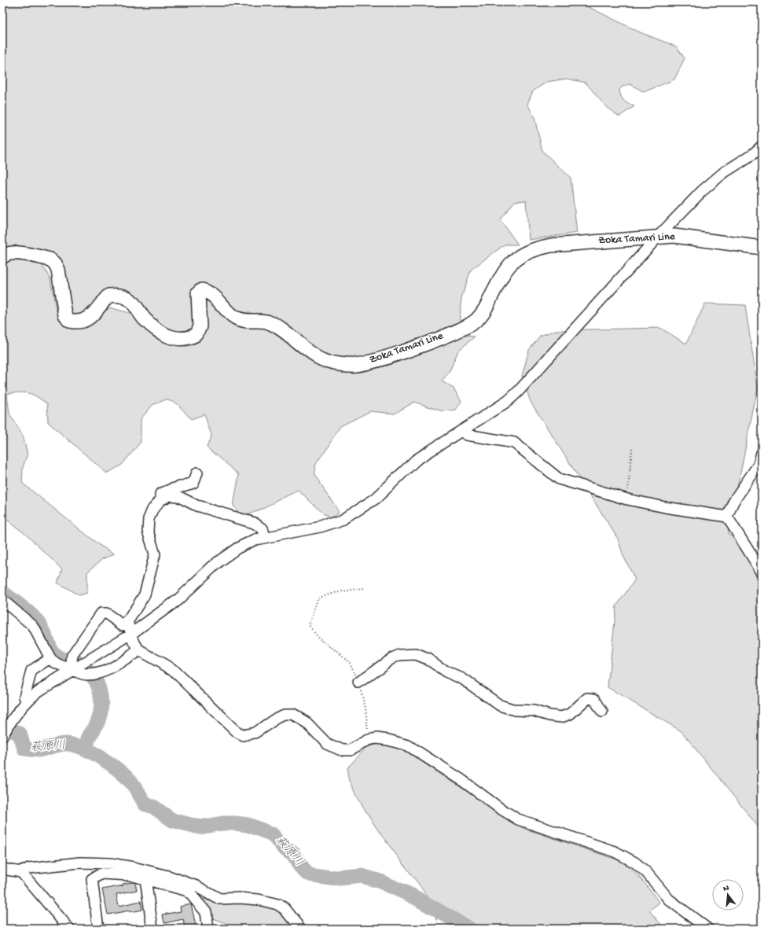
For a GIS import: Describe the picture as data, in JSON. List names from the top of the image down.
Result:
{
  "streets": {
    "main road": ["Zoka Tamari Line"]
  },
  "water": ["萩原川"],
  "north": "top"
}
